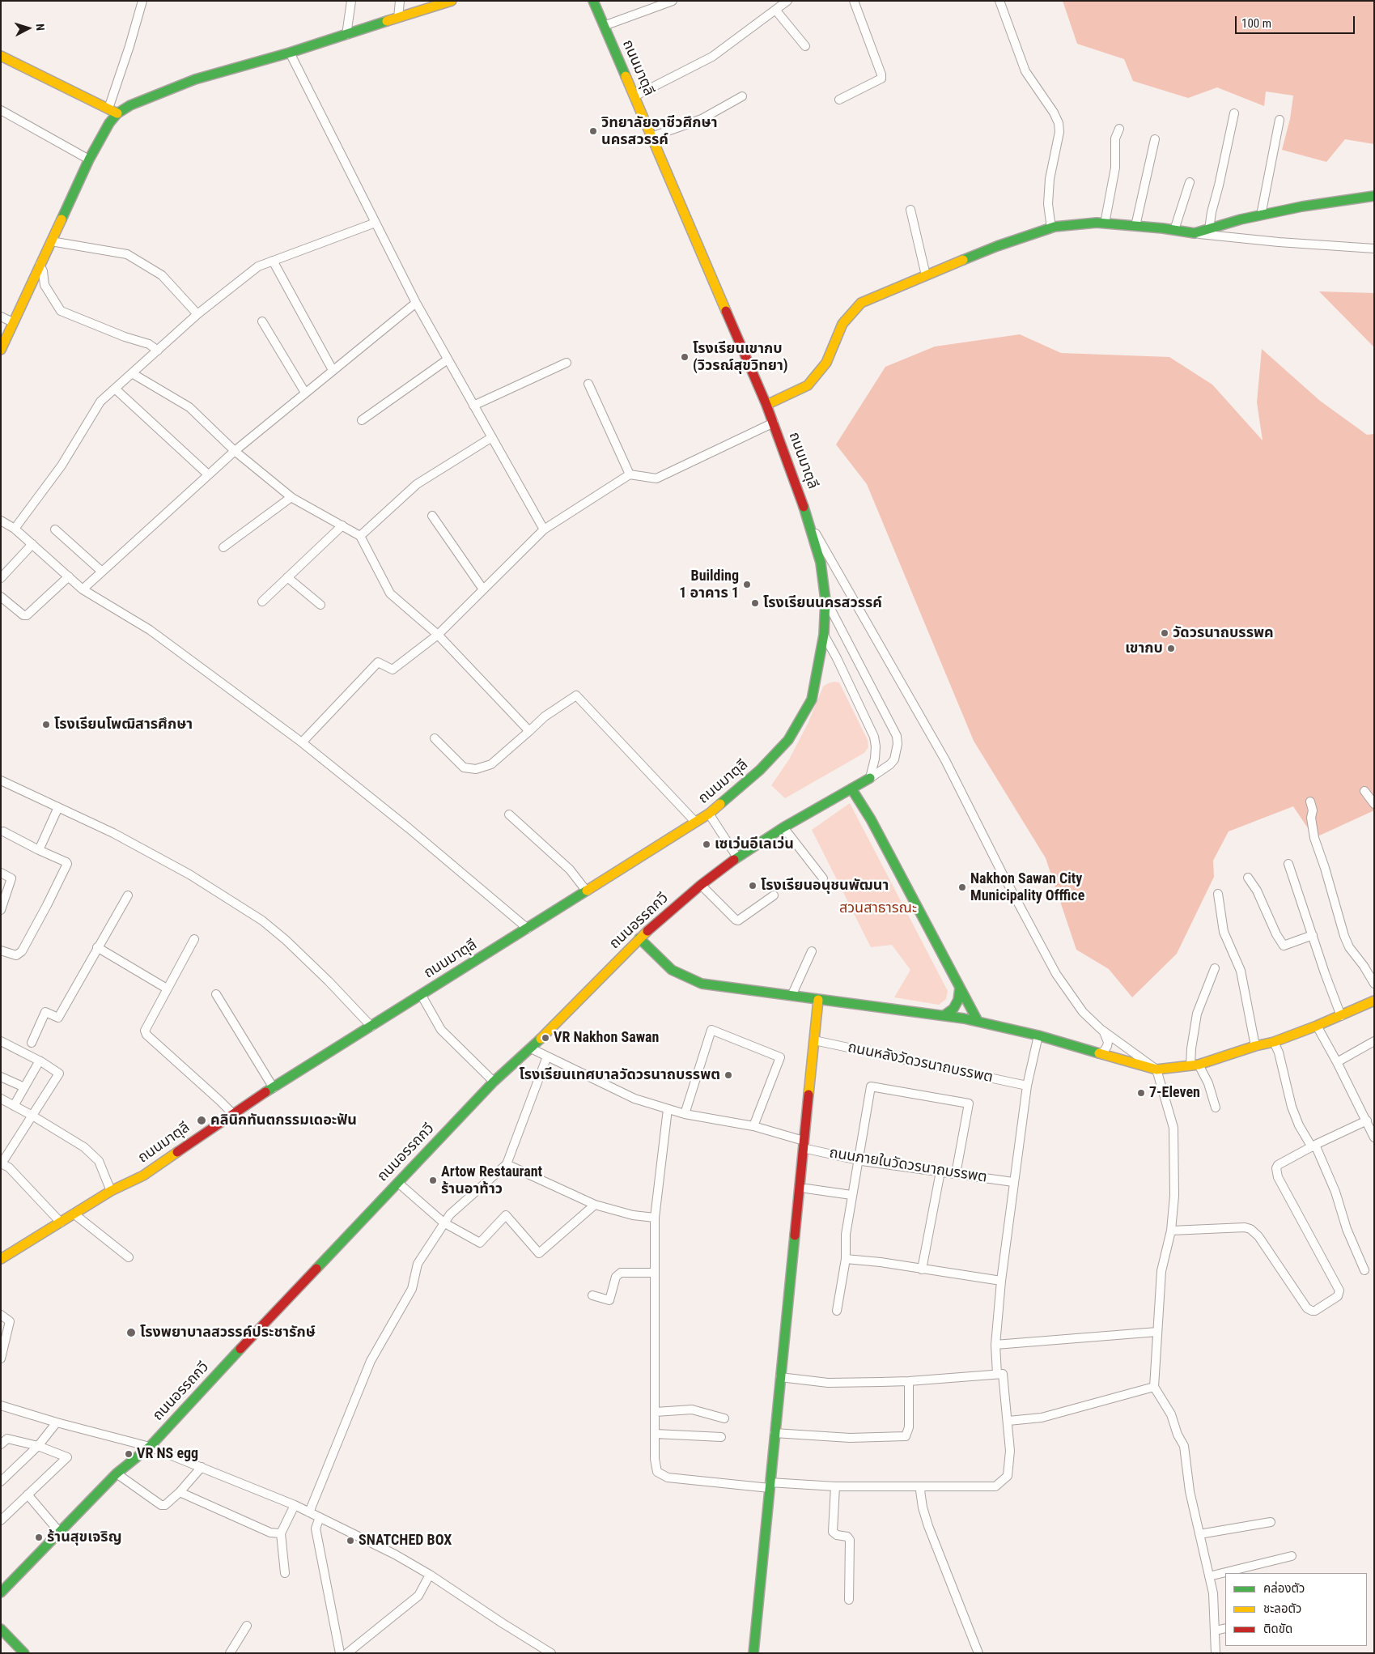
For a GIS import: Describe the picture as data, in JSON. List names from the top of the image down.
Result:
{
  "streets": {
    "street": [
      "ถนนมาตุลี",
      "ถนนอรรถกวี",
      "ถนนหลังวัดวรนาถบรรพต",
      "ถนนภายในวัดวรนาถบรรพต"
    ]
  },
  "crossings": [
    ["ถนนอรรถกวี", "ถนนภายในวัดวรนาถบรรพต"]
  ],
  "parks": ["สวนสาธารณะ"],
  "places": [
    "วิทยาลัยอาชีวศึกษา นครสวรรค์",
    "โรงเรียนเขากบ (วิวรณ์สุขวิทยา)",
    "Building 1 อาคาร 1",
    "โรงเรียนนครสวรรค์",
    "วัดวรนาถบรรพค",
    "เขากบ",
    "โรงเรียนโพฒิสารศึกษา",
    "เซเว่นอีเลเว่น",
    "โรงเรียนอนุชนพัฒนา",
    "Nakhon Sawan City Municipality Offfice",
    "VR Nakhon Sawan",
    "โรงเรียนเทศบาลวัดวรนาถบรรพต",
    "7-Eleven",
    "คลินิกทันตกรรมเดอะฟัน",
    "Artow Restaurant ร้านอาท้าว",
    "โรงพยาบาลสวรรค์ประชารักษ์",
    "VR NS egg",
    "ร้านสุขเจริญ",
    "SNATCHED BOX"
  ],
  "legend": ["คล่องตัว", "ชะลอตัว", "ติดขัด"],
  "scale_bar": "100 m",
  "north": "right"
}
